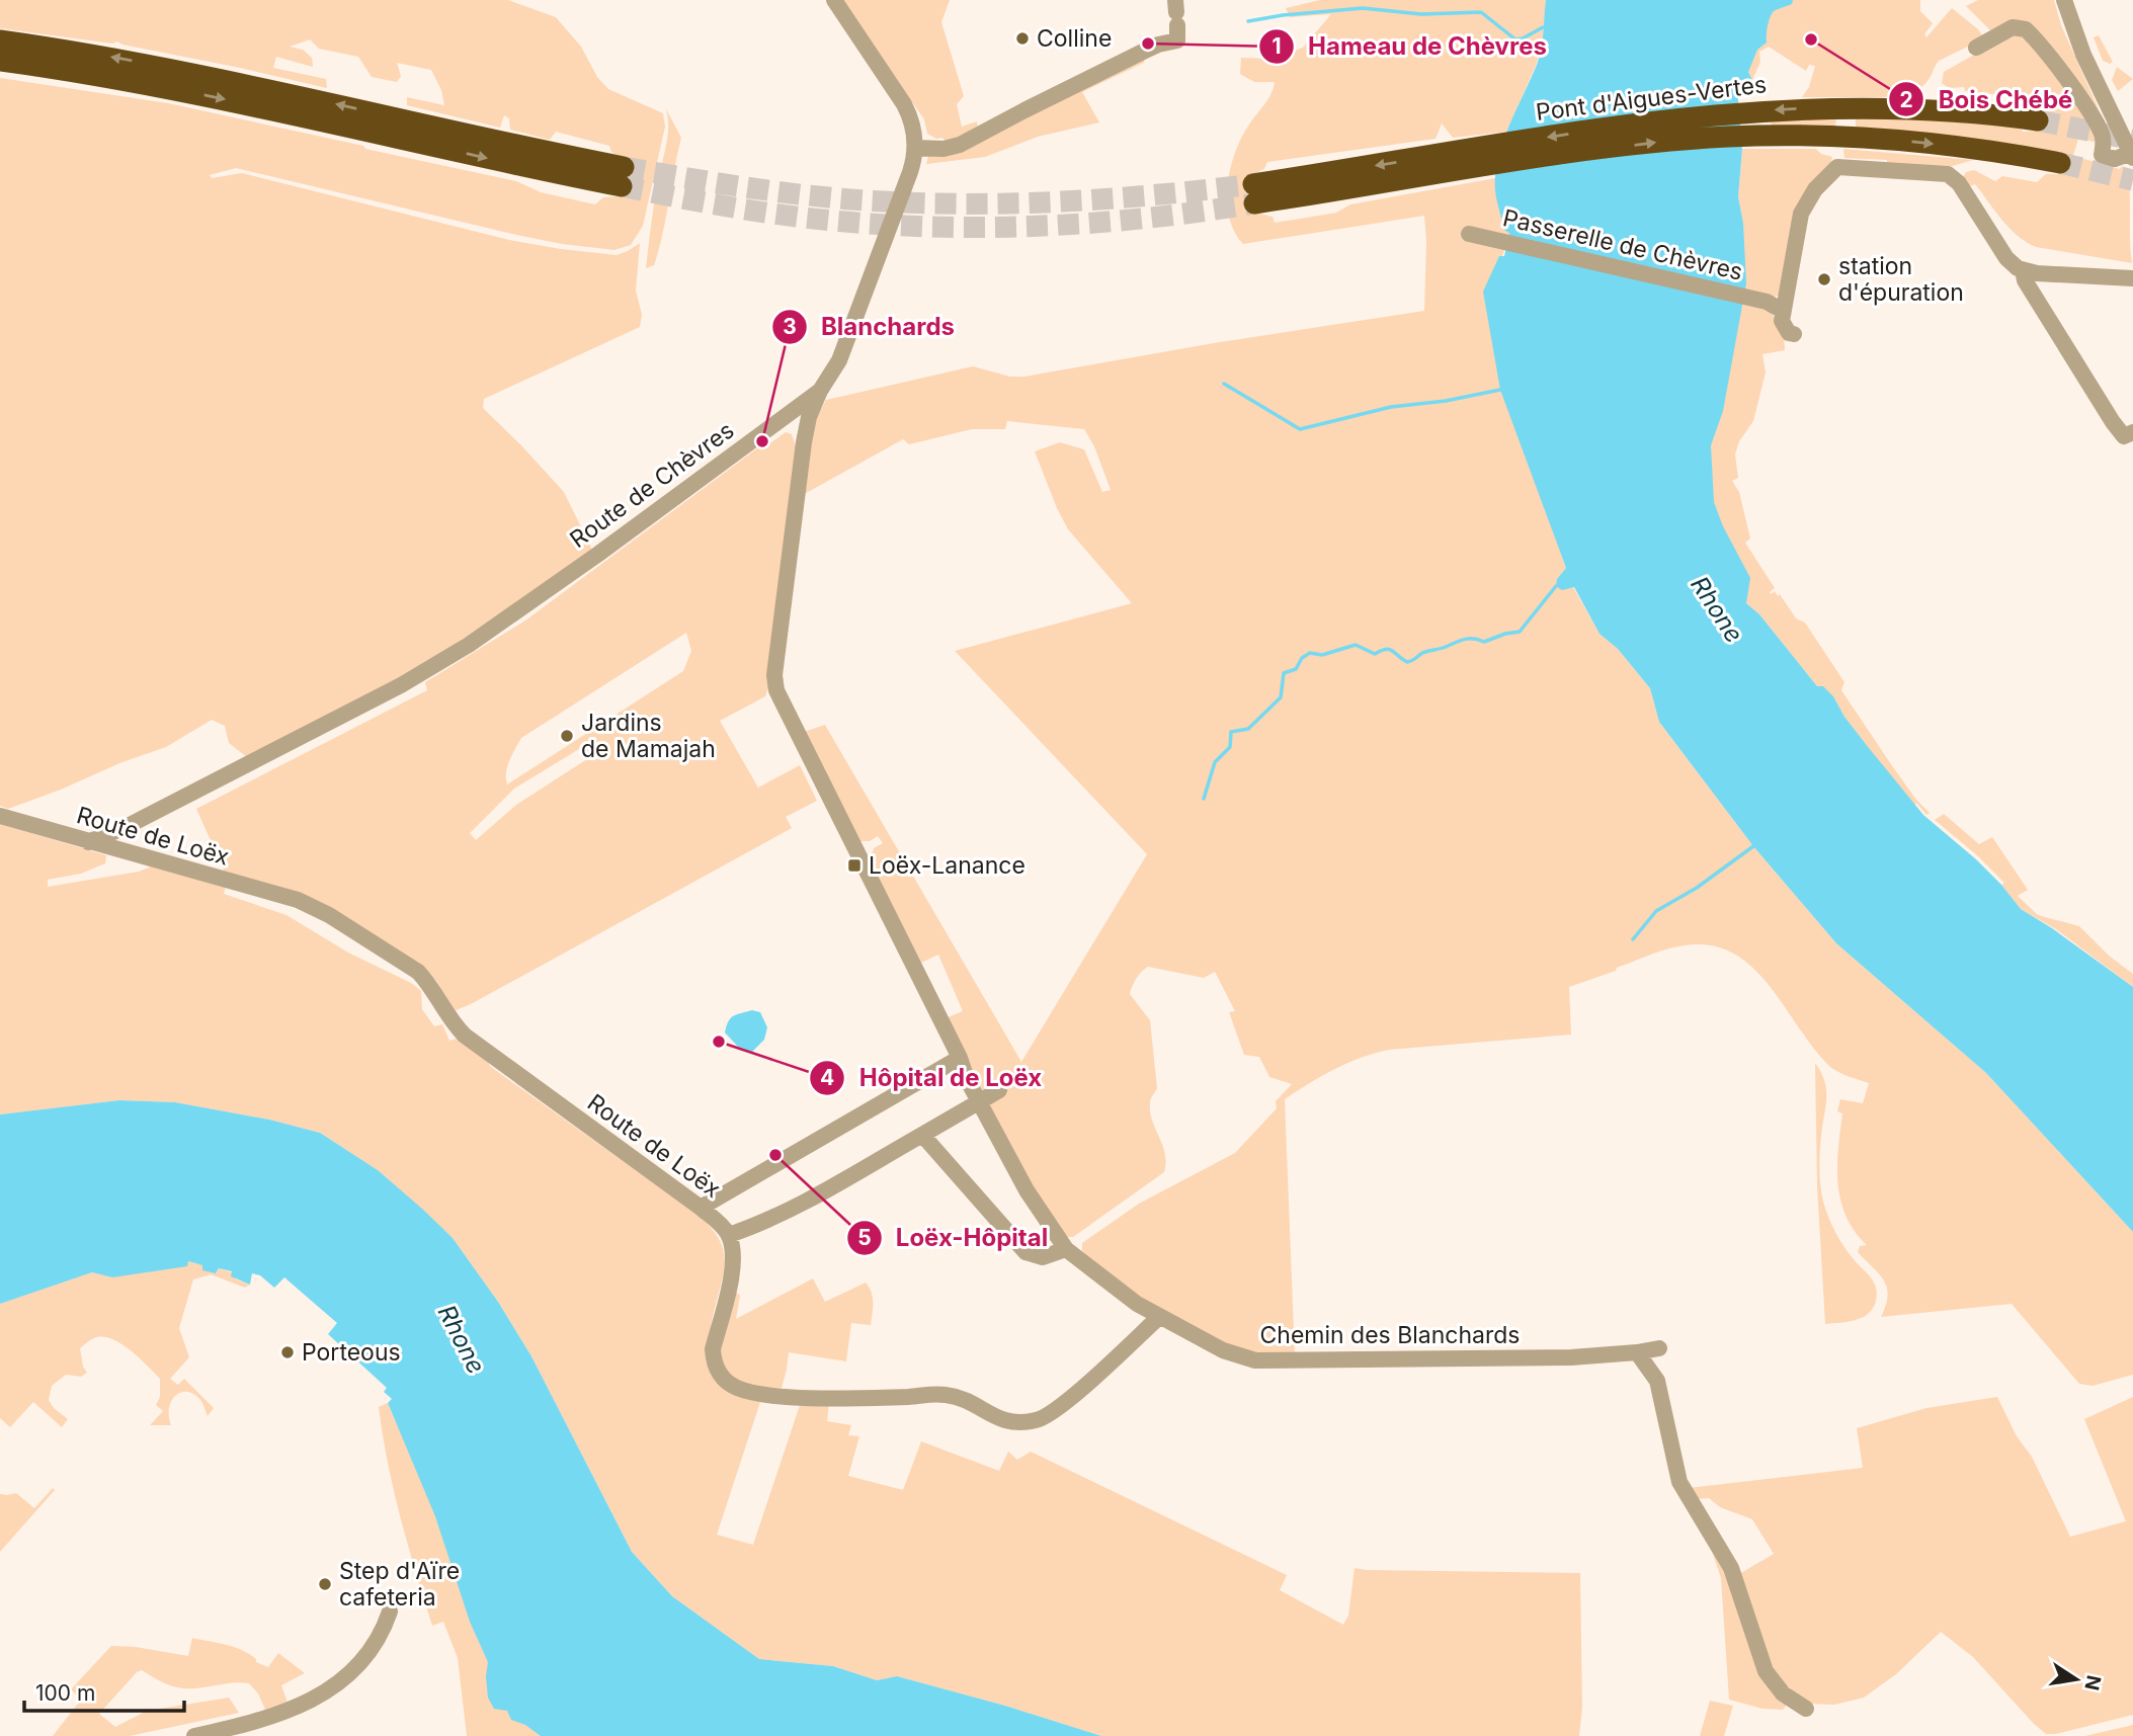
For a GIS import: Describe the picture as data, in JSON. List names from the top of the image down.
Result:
{
  "streets": {
    "highway": ["Pont d'Aigues-Vertes"],
    "street": [
      "Passerelle de Chèvres",
      "Route de Chèvres",
      "Route de Loëx",
      "Chemin des Blanchards"
    ]
  },
  "crossings": [
    ["Route de Chèvres", "Route de Loëx"],
    ["Route de Chèvres", "Chemin des Blanchards"]
  ],
  "water": ["Rhone"],
  "places": {
    "other": [
      "Colline",
      "Bois Chébé",
      "Hameau de Chèvres",
      "station d'épuration",
      "Blanchards",
      "Jardins de Mamajah",
      "Hôpital de Loëx",
      "Loëx-Hôpital",
      "Porteous",
      "Step d'Aïre cafeteria"
    ],
    "transit": ["Loëx-Lanance"]
  },
  "scale_bar": "100 m",
  "north": "right"
}
